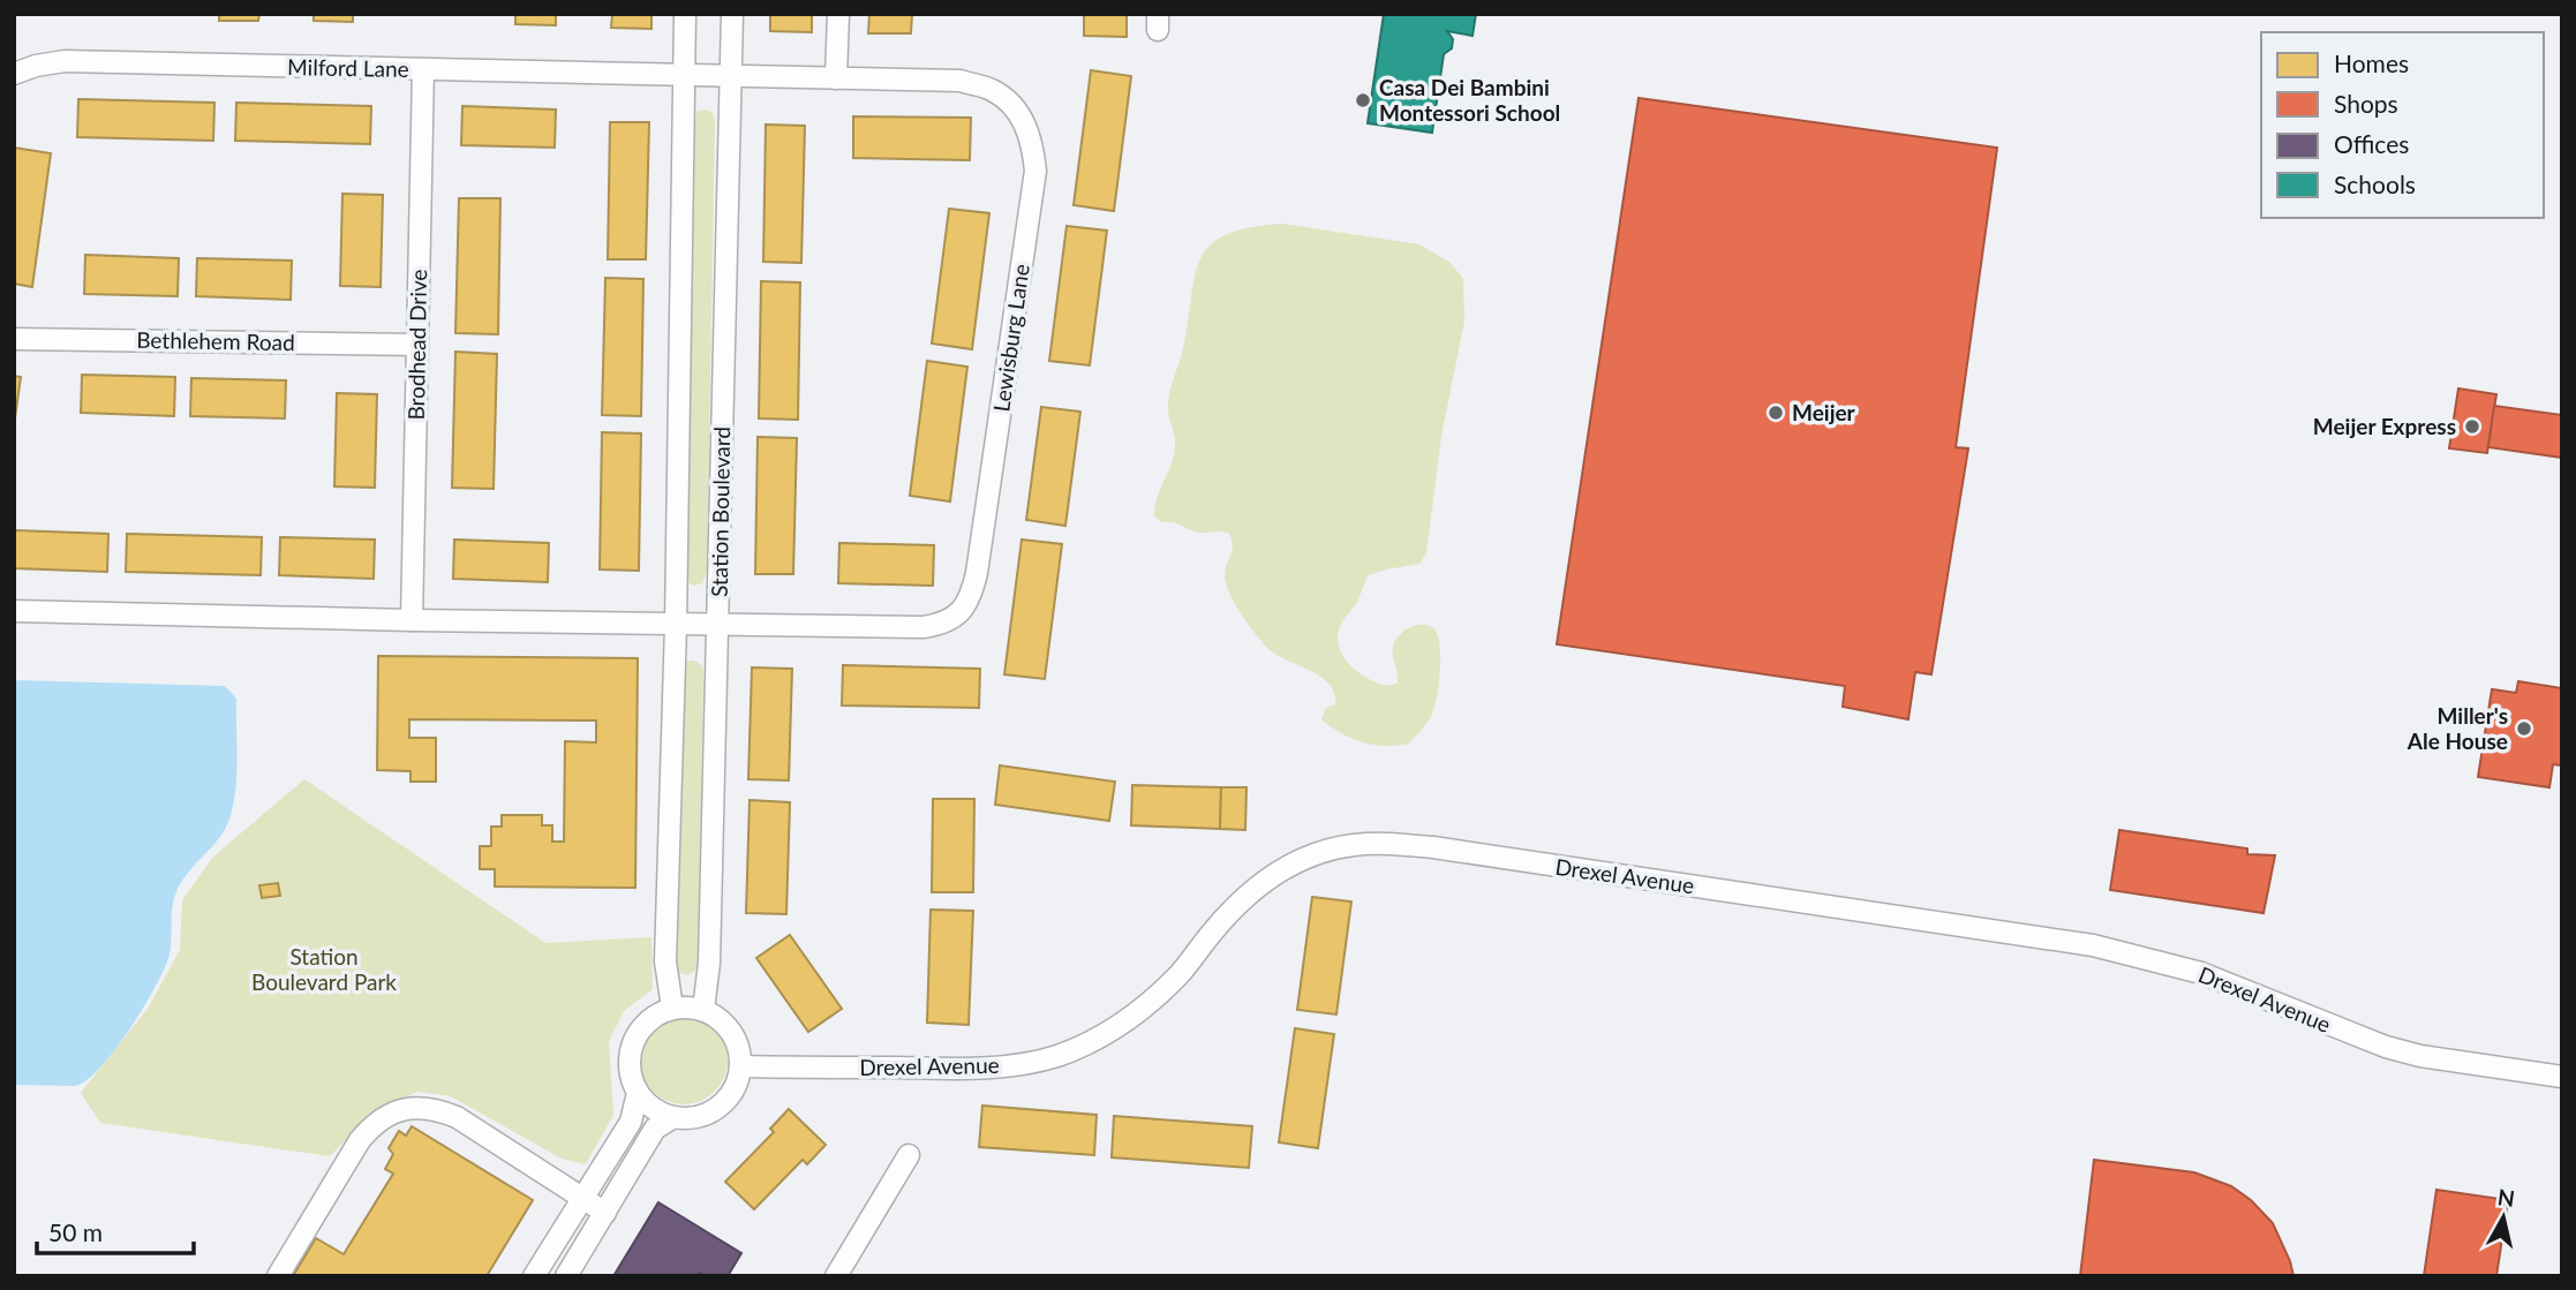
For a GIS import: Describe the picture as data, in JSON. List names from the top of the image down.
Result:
{
  "streets": {
    "street": [
      "Milford Lane",
      "Lewisburg Lane",
      "Bethlehem Road",
      "Brodhead Drive",
      "Station Boulevard",
      "Drexel Avenue"
    ]
  },
  "crossings": [
    ["Milford Lane", "Lewisburg Lane"],
    ["Milford Lane", "Brodhead Drive"],
    ["Milford Lane", "Station Boulevard"],
    ["Lewisburg Lane", "Station Boulevard"],
    ["Bethlehem Road", "Brodhead Drive"],
    ["Station Boulevard", "Drexel Avenue"]
  ],
  "parks": ["Station Boulevard Park"],
  "places": [
    "Casa Dei Bambini Montessori School",
    "Meijer",
    "Meijer Express",
    "Miller's Ale House"
  ],
  "legend": [
    "Homes",
    "Shops",
    "Offices",
    "Schools"
  ],
  "scale_bar": "50 m",
  "north": "top"
}
